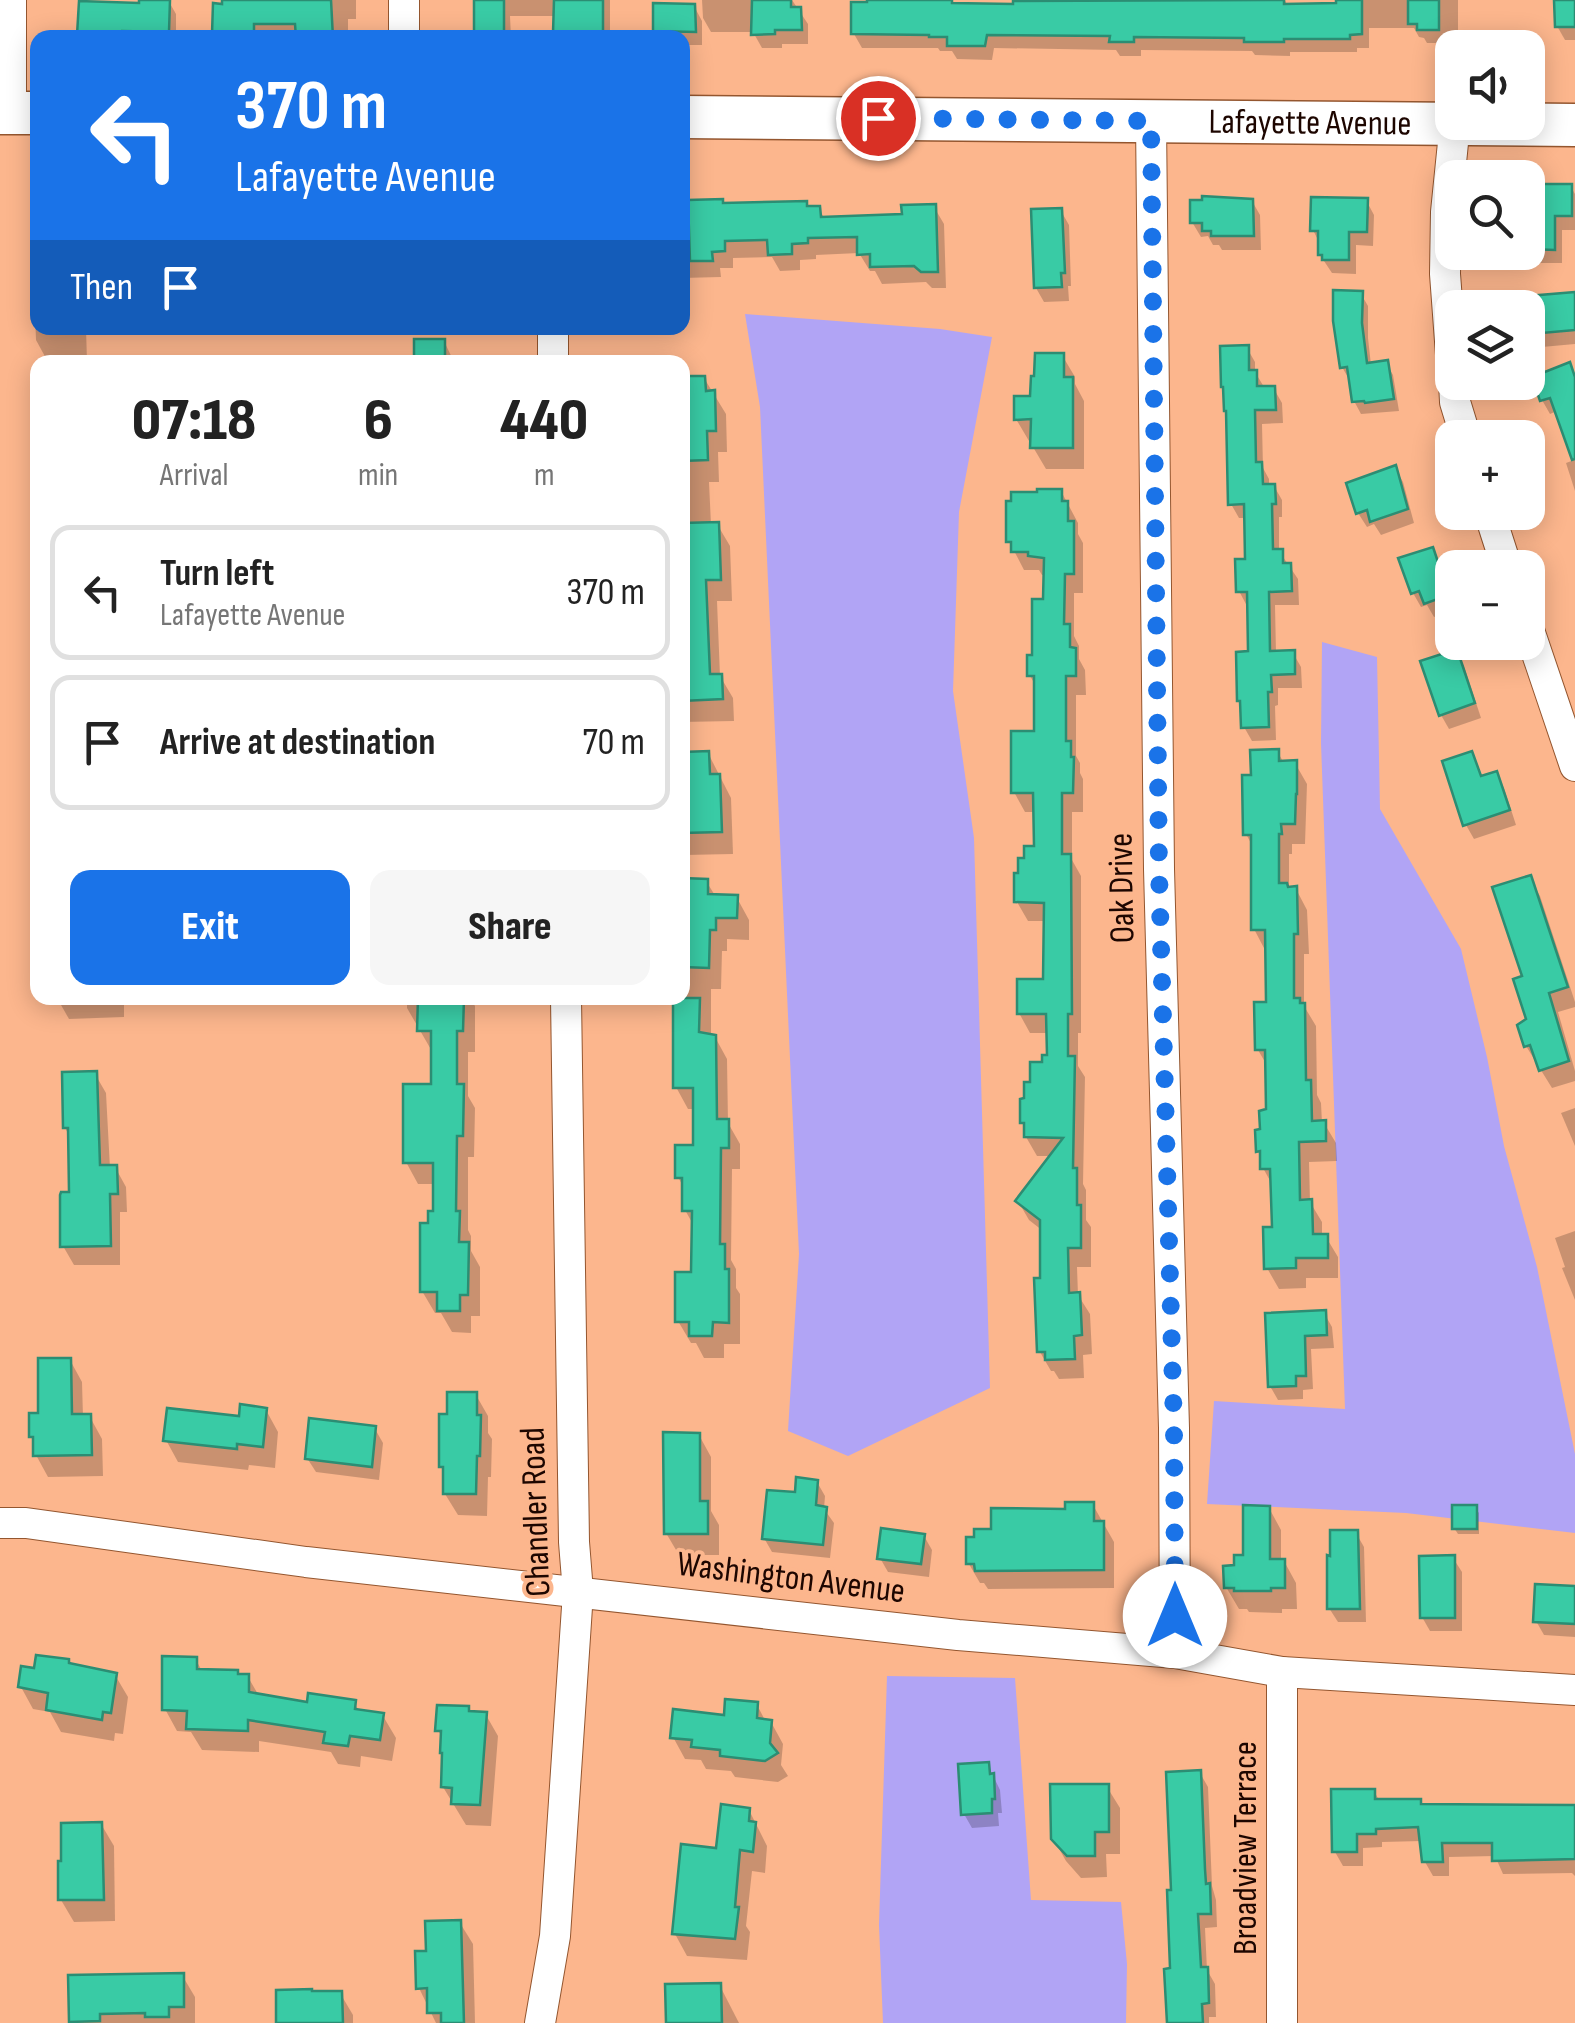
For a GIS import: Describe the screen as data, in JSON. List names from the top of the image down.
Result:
{
  "streets": {
    "street": [
      "Lafayette Avenue",
      "Oak Drive",
      "Chandler Road",
      "Washington Avenue",
      "Broadview Terrace"
    ]
  },
  "crossings": [
    ["Lafayette Avenue", "Oak Drive"],
    ["Oak Drive", "Washington Avenue"],
    ["Chandler Road", "Washington Avenue"],
    ["Washington Avenue", "Broadview Terrace"]
  ],
  "page": {
    "map_buttons": ["+", "−"],
    "turn": ["370 m", "Lafayette Avenue"],
    "then": "Then",
    "eta": [
      "07:18",
      "Arrival",
      "6",
      "min",
      "440",
      "m"
    ],
    "list": [
      {
        "name": "Turn left",
        "note": "Lafayette Avenue",
        "value": "370 m"
      },
      {
        "name": "Arrive at destination",
        "value": "70 m"
      }
    ],
    "buttons": ["Exit", "Share"]
  }
}
